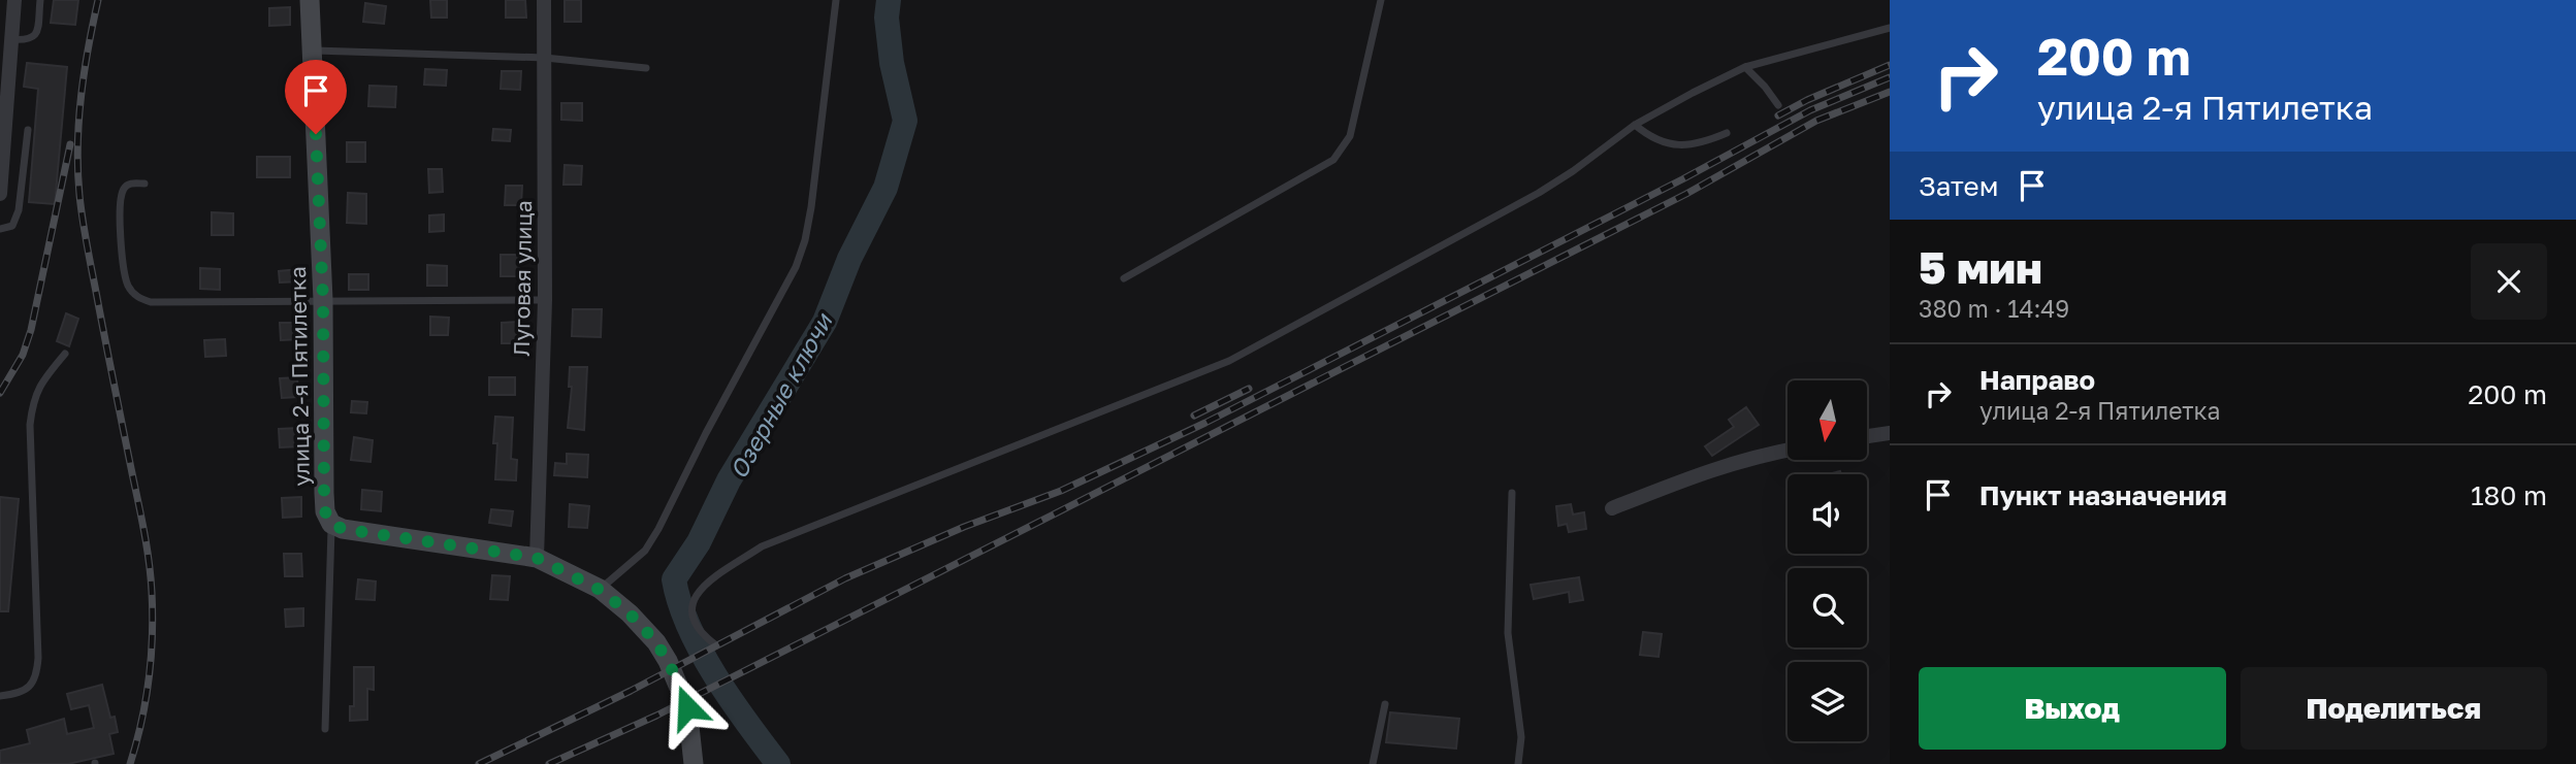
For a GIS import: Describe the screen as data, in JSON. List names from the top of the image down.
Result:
{
  "streets": {
    "main road": ["улица 2-я Пятилетка"],
    "street": ["Луговая улица"]
  },
  "water": ["Озерные ключи"],
  "north": "bottom",
  "page": {
    "turn": ["200 m", "улица 2-я Пятилетка"],
    "then": "Затем",
    "heading": ["5 мин", "380 m · 14:49"],
    "list": [
      {
        "name": "Направо",
        "note": "улица 2-я Пятилетка",
        "value": "200 m"
      },
      {
        "name": "Пункт назначения",
        "value": "180 m"
      }
    ],
    "buttons": ["Выход", "Поделиться"]
  }
}
